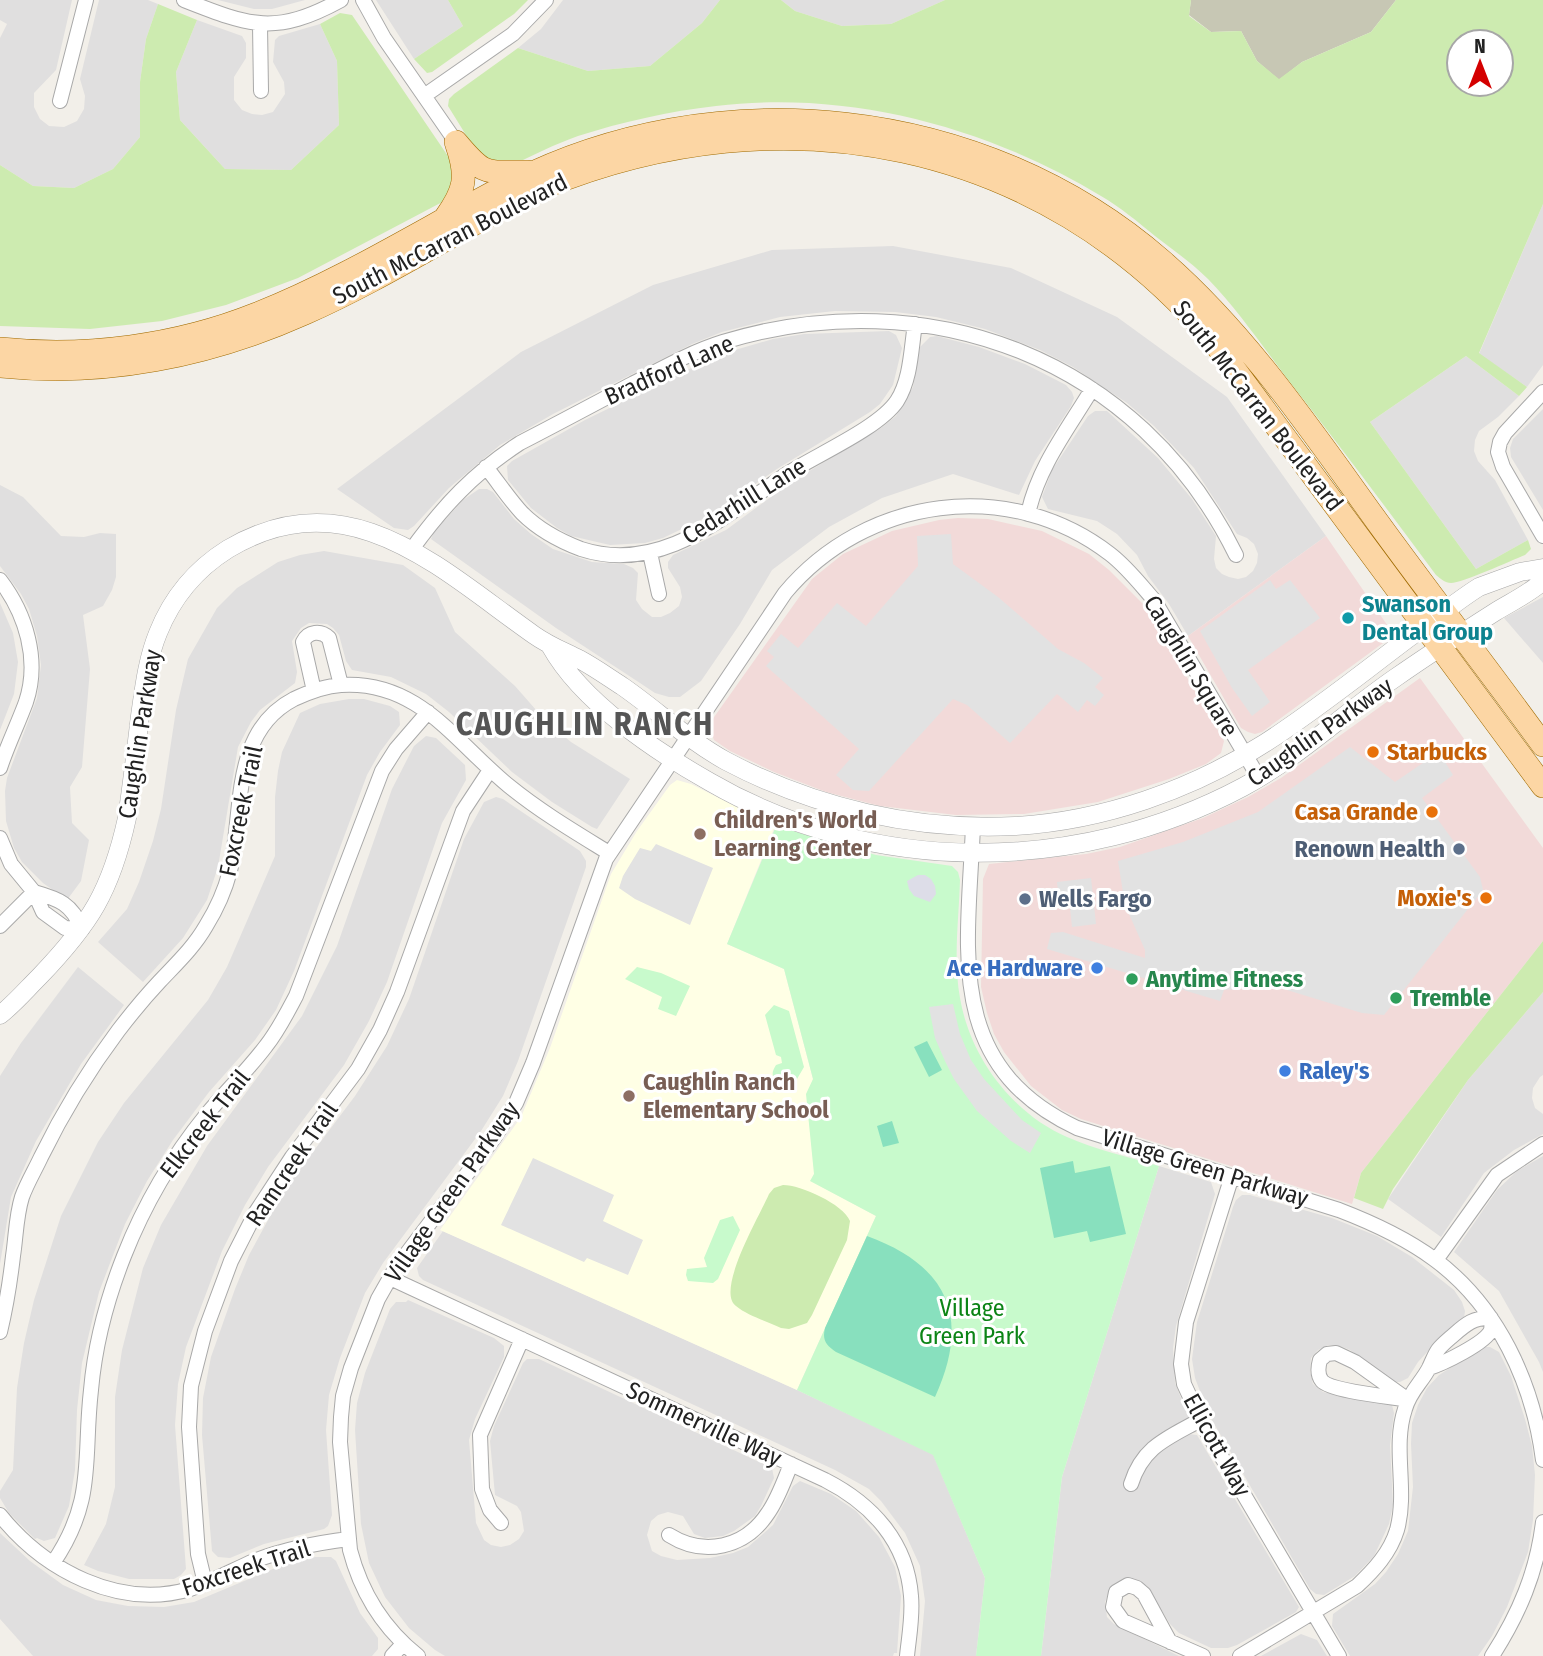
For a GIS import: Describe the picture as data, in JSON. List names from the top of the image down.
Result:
{
  "streets": {
    "main road": ["South McCarran Boulevard"],
    "street": [
      "Bradford Lane",
      "Cedarhill Lane",
      "Caughlin Square",
      "Caughlin Parkway",
      "Foxcreek Trail",
      "Elkcreek Trail",
      "Ramcreek Trail",
      "Village Green Parkway",
      "Sommerville Way",
      "Ellicott Way"
    ]
  },
  "crossings": [
    ["South McCarran Boulevard", "Caughlin Parkway"],
    ["Bradford Lane", "Cedarhill Lane"],
    ["Bradford Lane", "Caughlin Parkway"],
    ["Caughlin Square", "Caughlin Parkway"],
    ["Caughlin Square", "Village Green Parkway"],
    ["Caughlin Parkway", "Village Green Parkway"],
    ["Foxcreek Trail", "Elkcreek Trail"],
    ["Foxcreek Trail", "Ramcreek Trail"],
    ["Foxcreek Trail", "Village Green Parkway"],
    ["Village Green Parkway", "Sommerville Way"],
    ["Village Green Parkway", "Ellicott Way"]
  ],
  "districts": ["CAUGHLIN RANCH"],
  "parks": ["Village Green Park"],
  "places": [
    "Swanson Dental Group",
    "Starbucks",
    "Casa Grande",
    "Children's World Learning Center",
    "Renown Health",
    "Moxie's",
    "Wells Fargo",
    "Ace Hardware",
    "Anytime Fitness",
    "Tremble",
    "Raley's",
    "Caughlin Ranch Elementary School"
  ],
  "north": "top"
}
